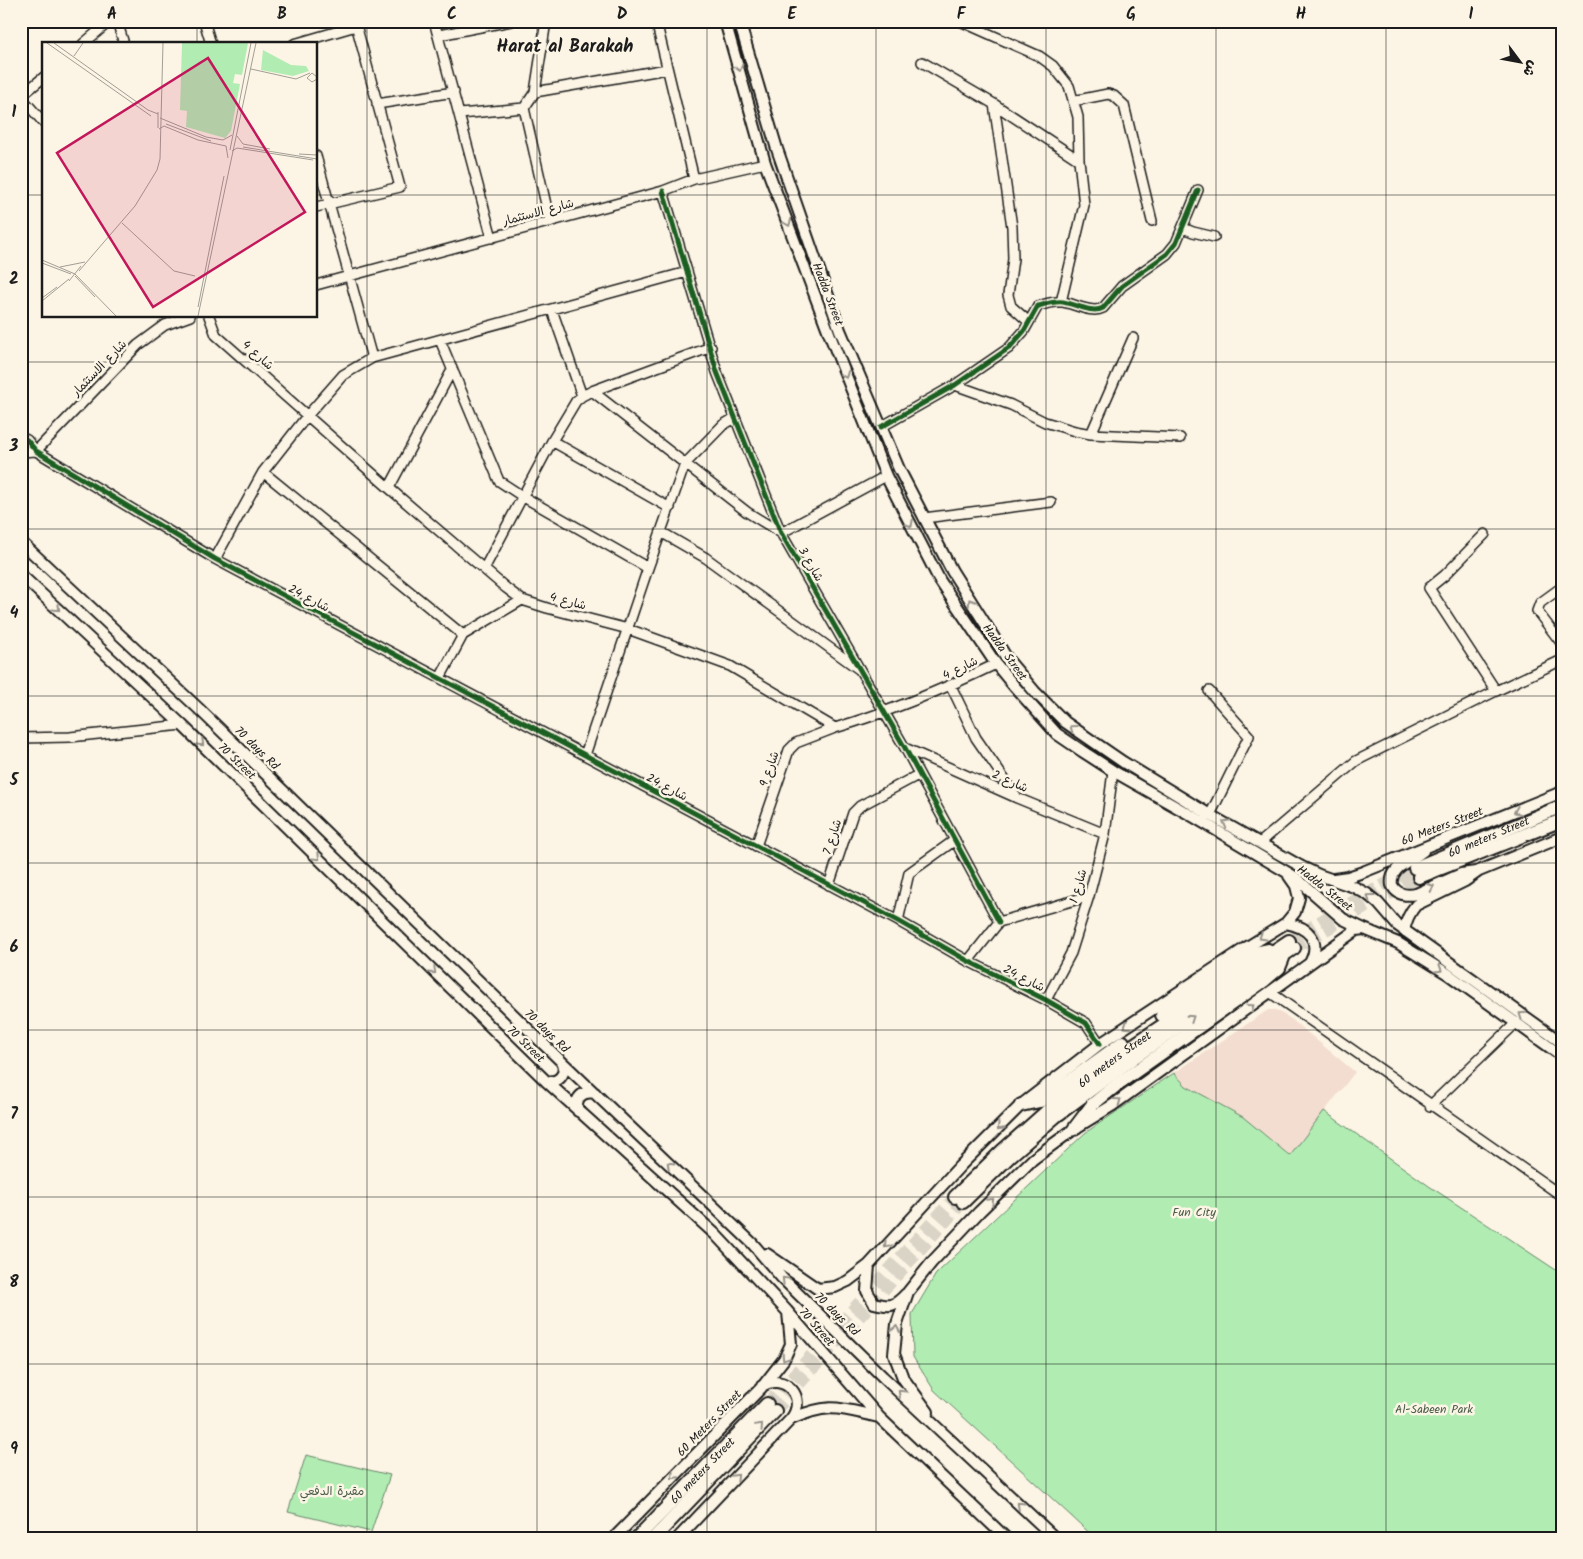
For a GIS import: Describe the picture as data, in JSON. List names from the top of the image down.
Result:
{
  "streets": {
    "highway": ["60 meters Street"],
    "main road": [
      "Hadda Street",
      "70 days Rd",
      "70 Street",
      "60 Meters Street"
    ],
    "street": [
      "شارع الاستثمار",
      "شارع 4",
      "شارع 3",
      "شارع 24",
      "شارع 9",
      "شارع 2",
      "شارع 7",
      "شارع 1"
    ]
  },
  "crossings": [
    ["شارع الاستثمار", "Hadda Street"],
    ["شارع الاستثمار", "شارع 3"],
    ["شارع الاستثمار", "شارع 24"],
    ["Hadda Street", "شارع 4"],
    ["Hadda Street", "60 Meters Street"],
    ["Hadda Street", "شارع 1"],
    ["شارع 4", "شارع 3"],
    ["شارع 4", "شارع 9"],
    ["شارع 3", "شارع 2"],
    ["شارع 3", "شارع 7"],
    ["شارع 24", "شارع 9"],
    ["شارع 24", "شارع 7"],
    ["شارع 24", "شارع 1"],
    ["70 Street", "60 Meters Street"],
    ["شارع 2", "شارع 1"]
  ],
  "one_way": ["70 days Rd", "70 Street"],
  "districts": ["Harat al Barakah"],
  "parks": ["Fun City", "Al-Sabeen Park", "مقبرة الدفعي"],
  "north": "bottom right",
  "grid": {
    "columns": [
      "A",
      "B",
      "C",
      "D",
      "E",
      "F",
      "G",
      "H",
      "I"
    ],
    "rows": [
      "1",
      "2",
      "3",
      "4",
      "5",
      "6",
      "7",
      "8",
      "9"
    ]
  }
}
